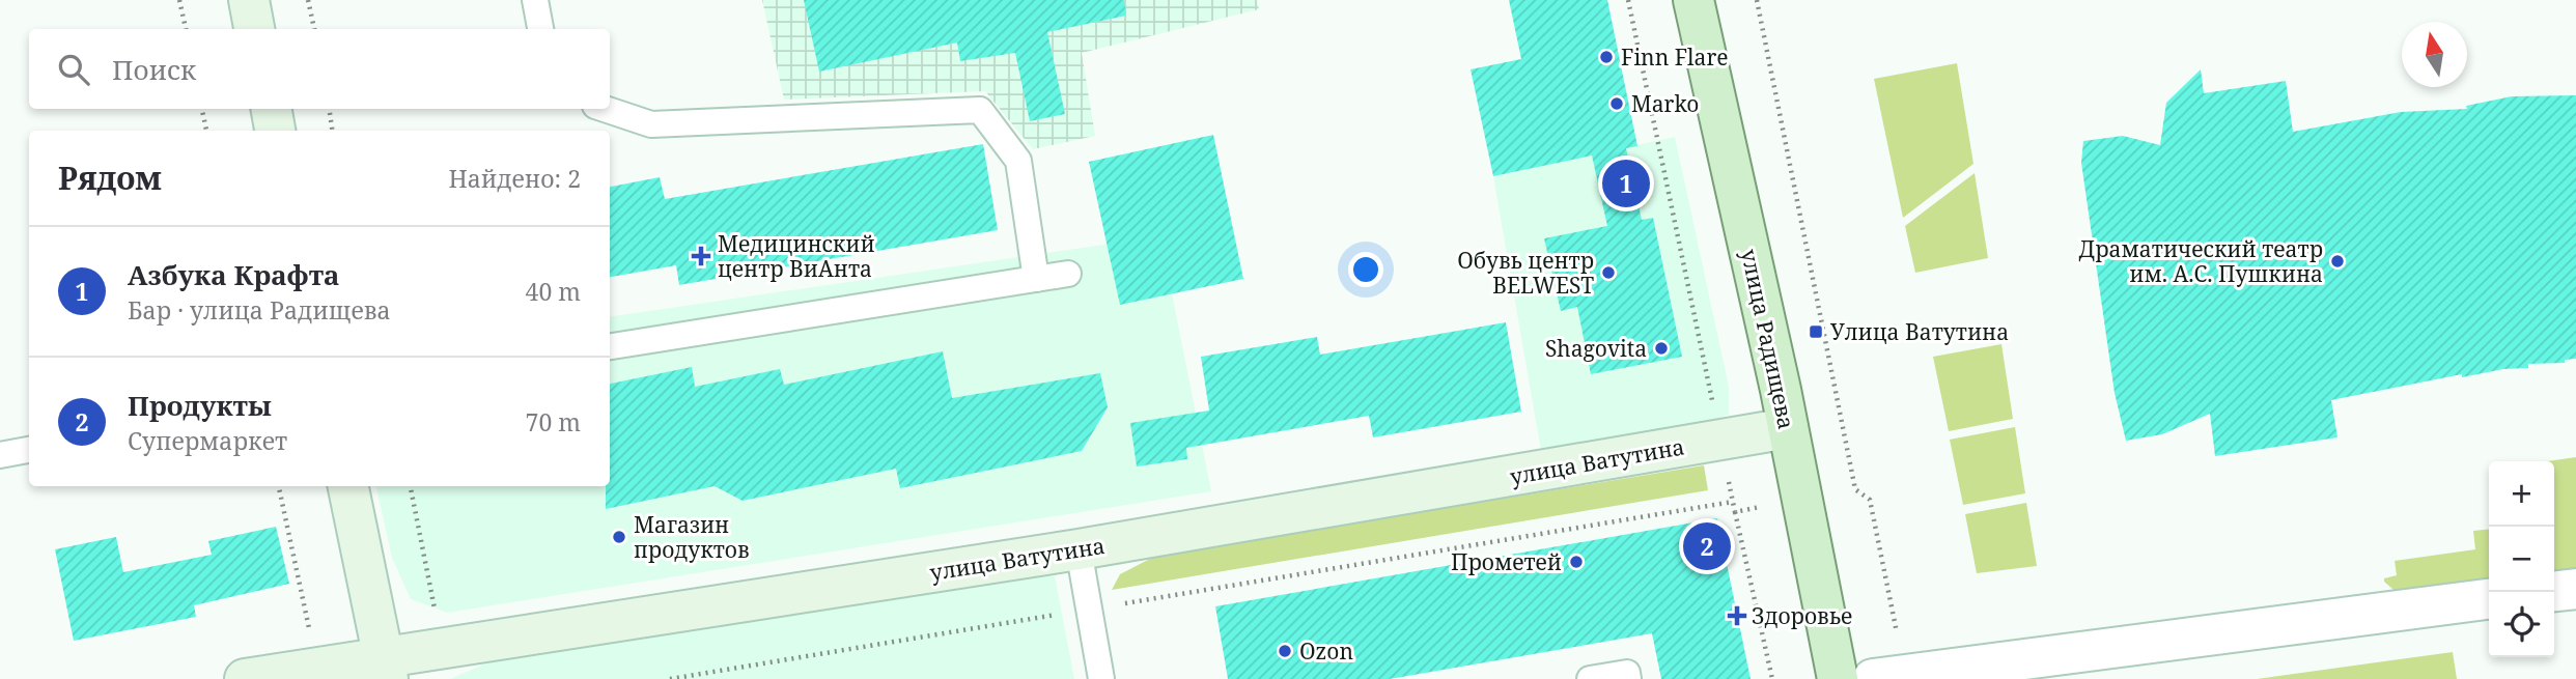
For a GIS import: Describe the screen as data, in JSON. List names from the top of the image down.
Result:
{
  "streets": {
    "main road": ["улица Радищева"],
    "street": ["улица Ватутина"]
  },
  "crossings": [
    ["улица Радищева", "улица Ватутина"]
  ],
  "places": {
    "other": [
      "Finn Flare",
      "Marko",
      "Драматический театр им. А.С. Пушкина",
      "Обувь центр BELWEST",
      "Shagovita",
      "Магазин продуктов",
      "Прометей",
      "Ozon"
    ],
    "health": ["Медицинский центр ВиАнта", "Здоровье"],
    "transit": ["Улица Ватутина"]
  },
  "north": "top",
  "page": {
    "search": "Поиск",
    "heading": ["Рядом", "Найдено: 2"],
    "pins": ["1", "2"],
    "list": [
      {
        "mark": "1",
        "name": "Азбука Крафта",
        "note": "Бар · улица Радищева",
        "value": "40 m"
      },
      {
        "mark": "2",
        "name": "Продукты",
        "note": "Супермаркет",
        "value": "70 m"
      }
    ],
    "map_buttons": ["+", "−"]
  }
}
